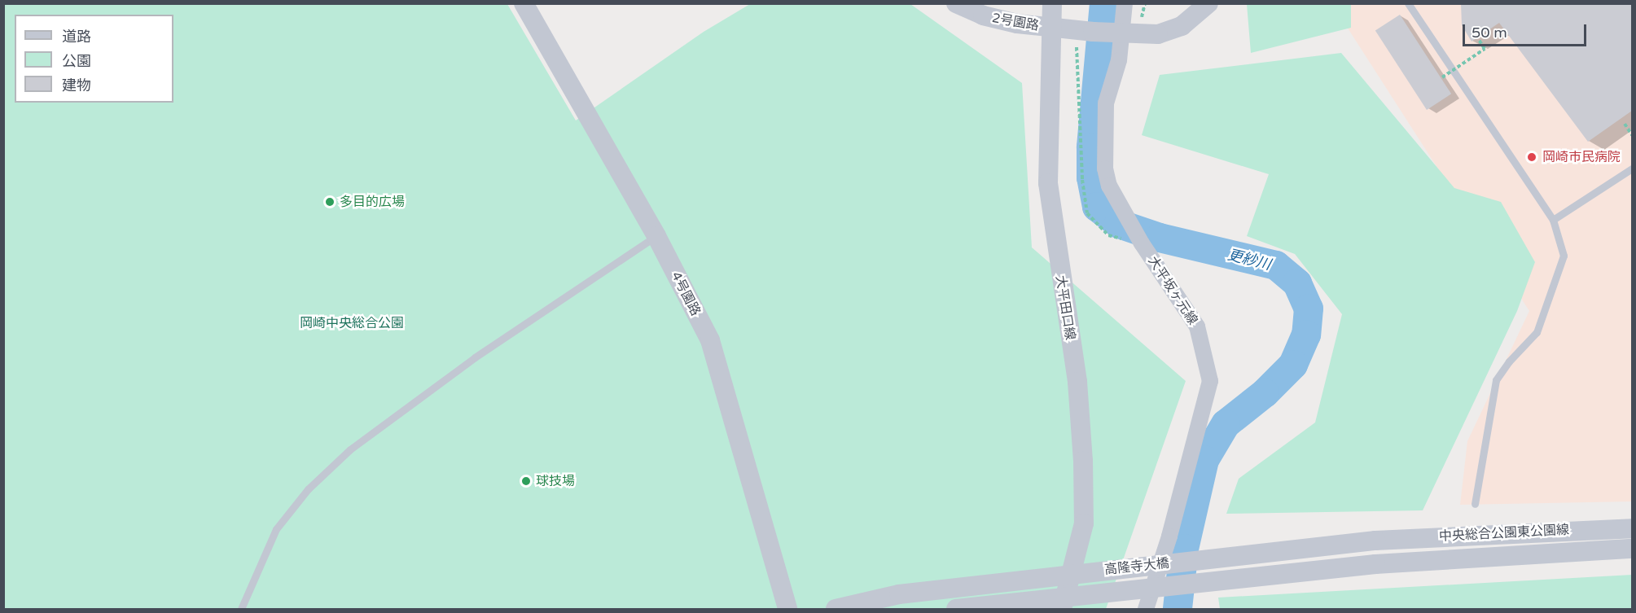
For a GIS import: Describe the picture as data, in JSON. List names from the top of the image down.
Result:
{
  "streets": {
    "street": [
      "2号園路",
      "大平坂ヶ元線",
      "4号園路",
      "大平田口線",
      "中央総合公園東公園線",
      "高隆寺大橋"
    ]
  },
  "crossings": [
    ["2号園路", "大平田口線"],
    ["中央総合公園東公園線", "高隆寺大橋"]
  ],
  "water": ["更紗川"],
  "parks": ["岡崎中央総合公園"],
  "places": ["岡崎市民病院", "多目的広場", "球技場"],
  "legend": ["道路", "公園", "建物"],
  "scale_bar": "50 m"
}
